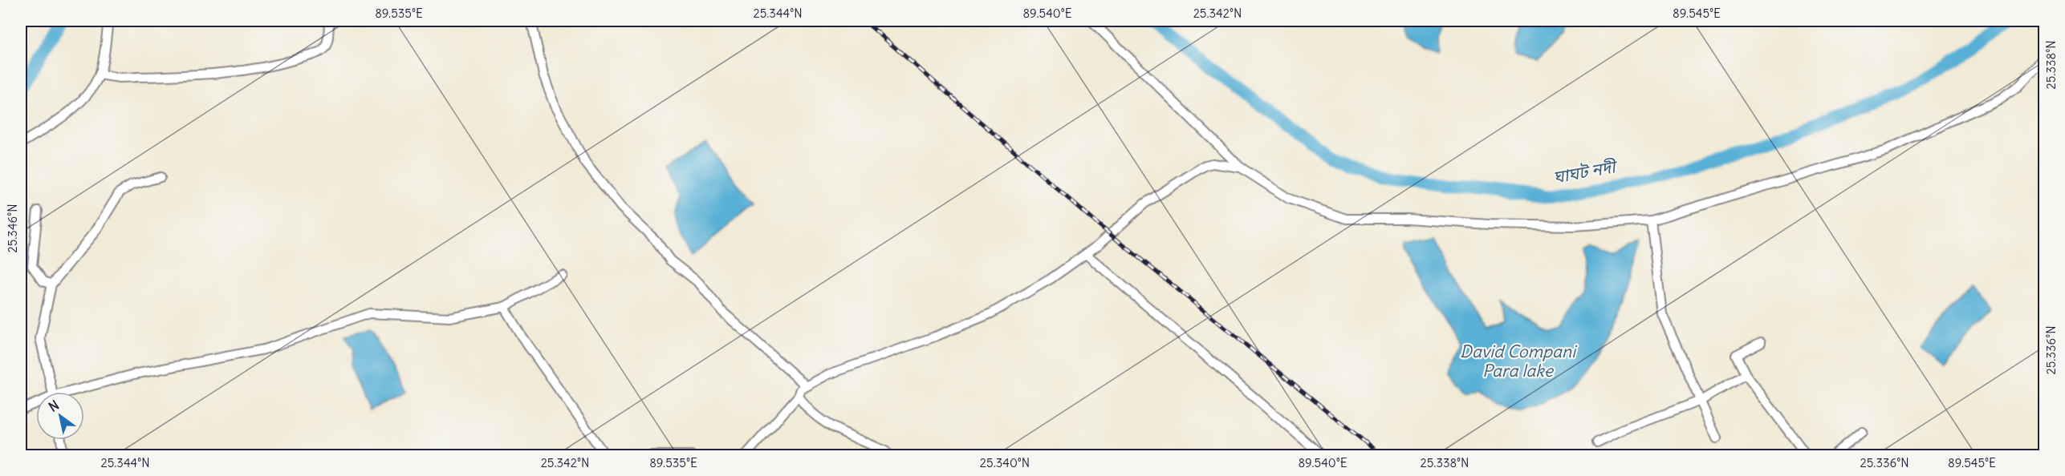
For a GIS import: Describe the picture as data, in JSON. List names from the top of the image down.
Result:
{
  "water": ["ঘাঘট নদী", "David Compani Para lake"],
  "north": "top left",
  "coordinates": [
    "89.535°E",
    "25.344°N",
    "89.540°E",
    "25.342°N",
    "89.545°E",
    "25.338°N",
    "25.346°N",
    "25.336°N",
    "25.340°N"
  ]
}
